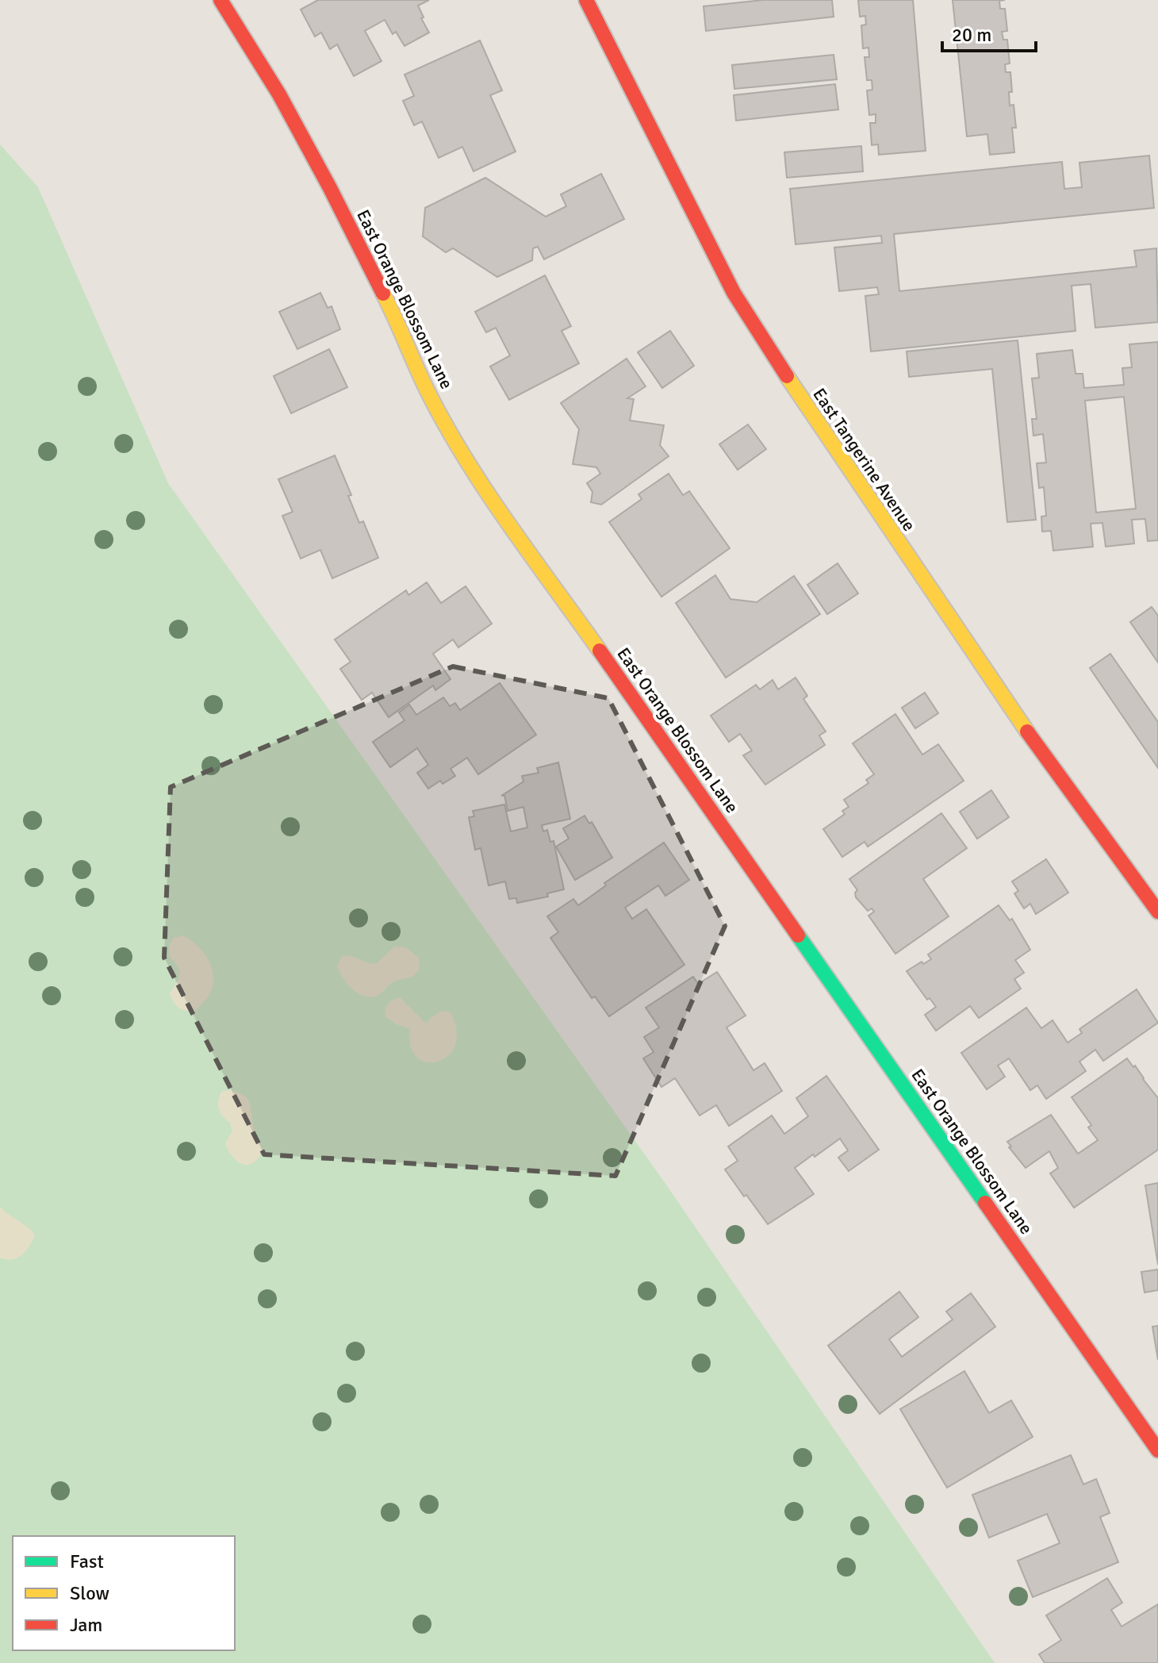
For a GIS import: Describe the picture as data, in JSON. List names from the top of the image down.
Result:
{
  "streets": {
    "street": ["East Orange Blossom Lane", "East Tangerine Avenue"]
  },
  "legend": ["Fast", "Slow", "Jam"],
  "scale_bar": "20 m"
}
